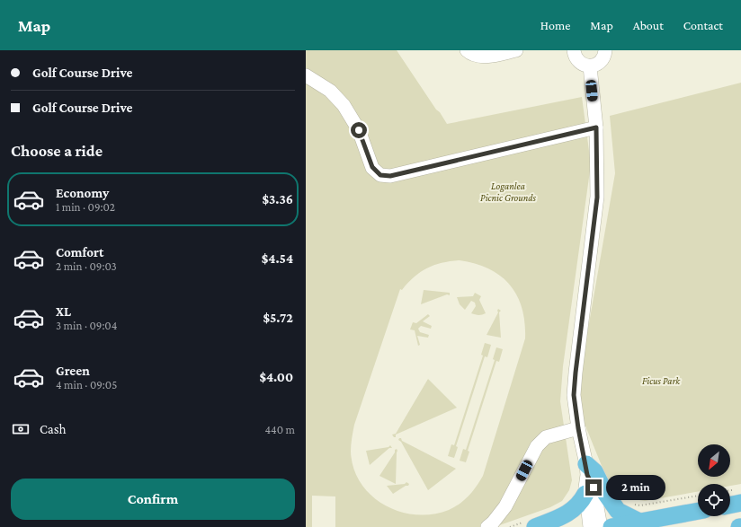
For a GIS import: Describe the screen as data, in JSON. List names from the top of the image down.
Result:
{
  "parks": ["Loganlea Picnic Grounds", "Ficus Park"],
  "north": "bottom left",
  "page": {
    "header": "Map",
    "nav": [
      "Home",
      "Map",
      "About",
      "Contact"
    ],
    "banner": ["Golf Course Drive", "Golf Course Drive"],
    "heading": "Choose a ride",
    "list": [
      {
        "name": "Economy",
        "note": "1 min · 09:02",
        "value": "$3.36"
      },
      {
        "name": "Comfort",
        "note": "2 min · 09:03",
        "value": "$4.54"
      },
      {
        "name": "XL",
        "note": "3 min · 09:04",
        "value": "$5.72"
      },
      {
        "name": "Green",
        "note": "4 min · 09:05",
        "value": "$4.00"
      }
    ],
    "pay": ["Cash", "440 m"],
    "buttons": "Confirm",
    "bubble": "2 min"
  }
}
